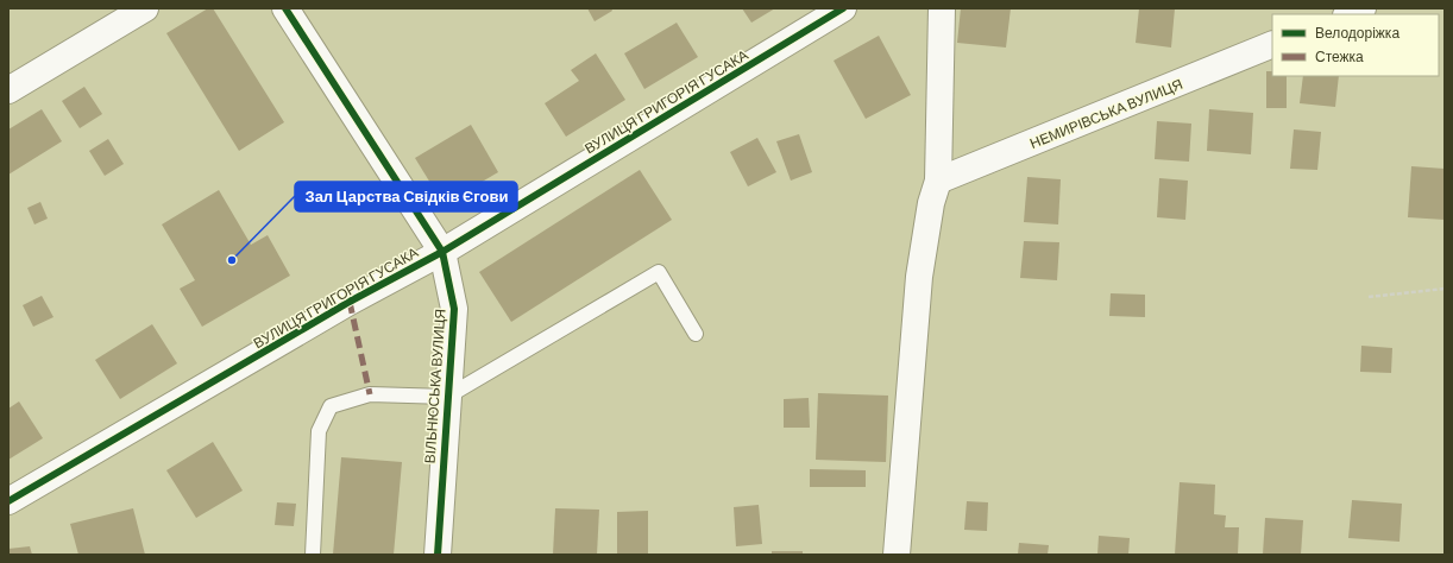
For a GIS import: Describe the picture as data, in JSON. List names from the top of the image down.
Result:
{
  "streets": {
    "street": ["ВУЛИЦЯ ГРИГОРІЯ ГУСАКА", "НЕМИРІВСЬКА ВУЛИЦЯ", "ВІЛЬНЮСЬКА ВУЛИЦЯ"]
  },
  "crossings": [
    ["ВУЛИЦЯ ГРИГОРІЯ ГУСАКА", "ВІЛЬНЮСЬКА ВУЛИЦЯ"]
  ],
  "places": ["Зал Царства Свідків Єгови"],
  "legend": ["Велодоріжка", "Стежка"]
}
